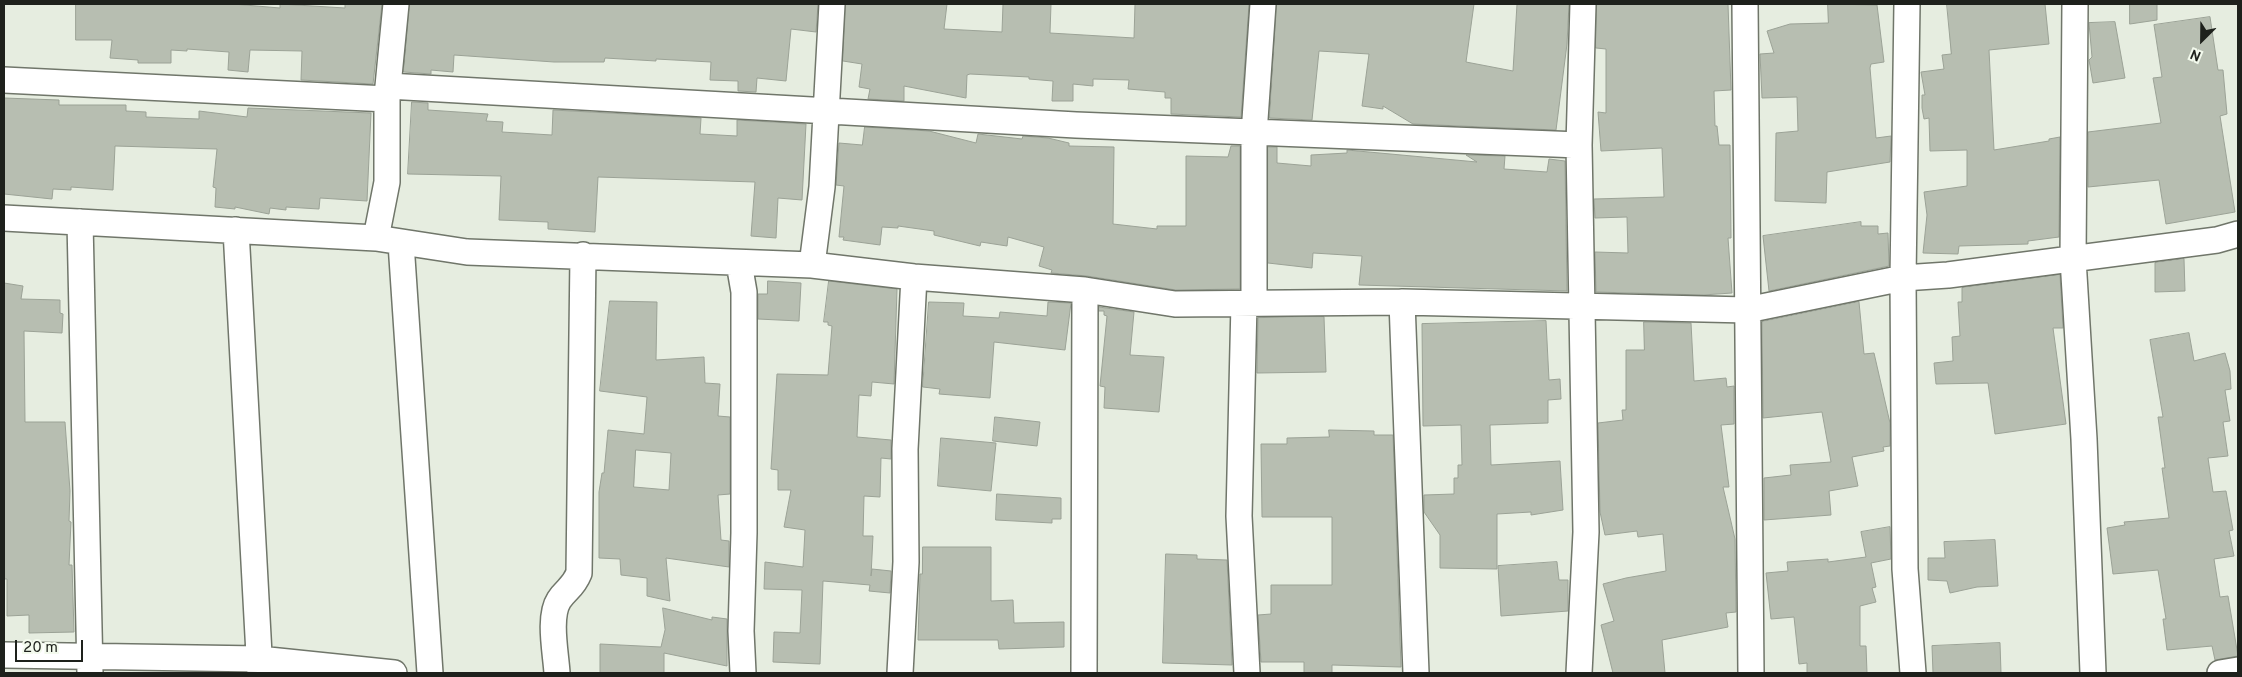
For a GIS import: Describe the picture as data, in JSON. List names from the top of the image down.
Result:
{
  "scale_bar": "20 m",
  "north": "bottom left"
}
